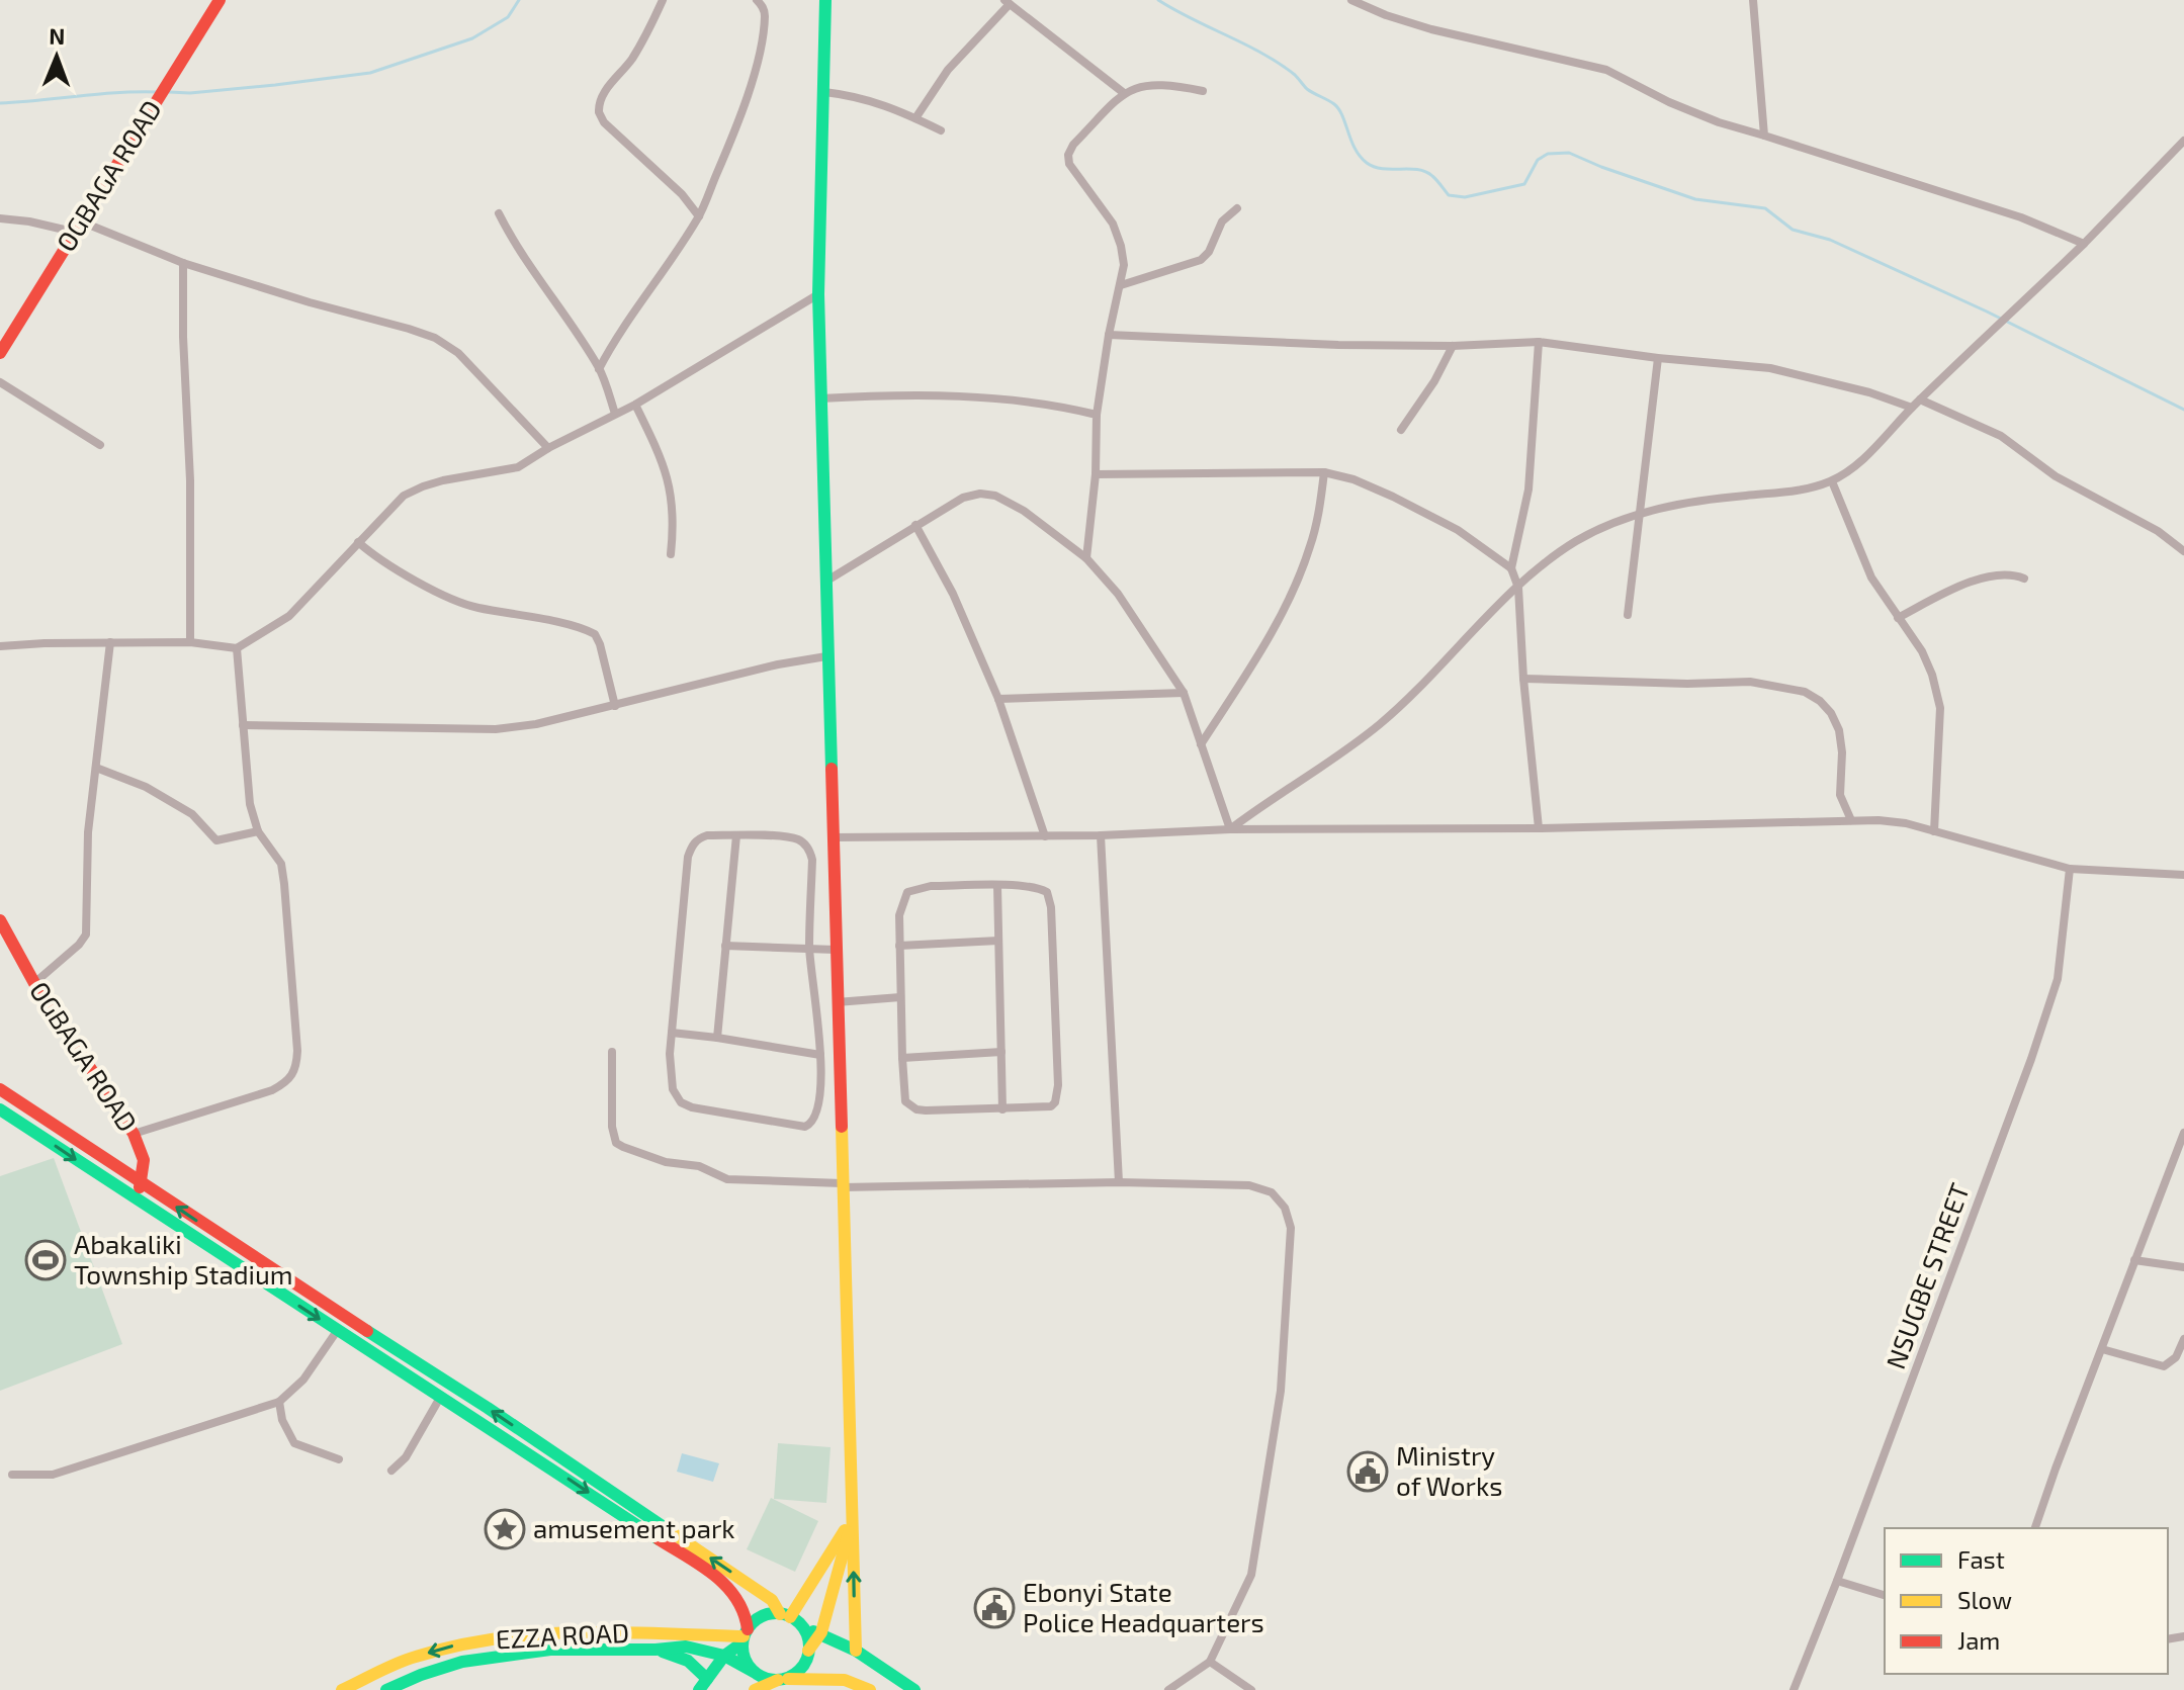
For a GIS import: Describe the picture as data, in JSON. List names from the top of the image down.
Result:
{
  "streets": {
    "main road": ["OGBAGA ROAD", "EZZA ROAD"],
    "street": ["NSUGBE STREET"]
  },
  "places": {
    "sports": ["Abakaliki Township Stadium"],
    "public building": ["Ministry of Works", "Ebonyi State Police Headquarters"],
    "place": ["amusement park"]
  },
  "legend": ["Fast", "Slow", "Jam"],
  "north": "top"
}
